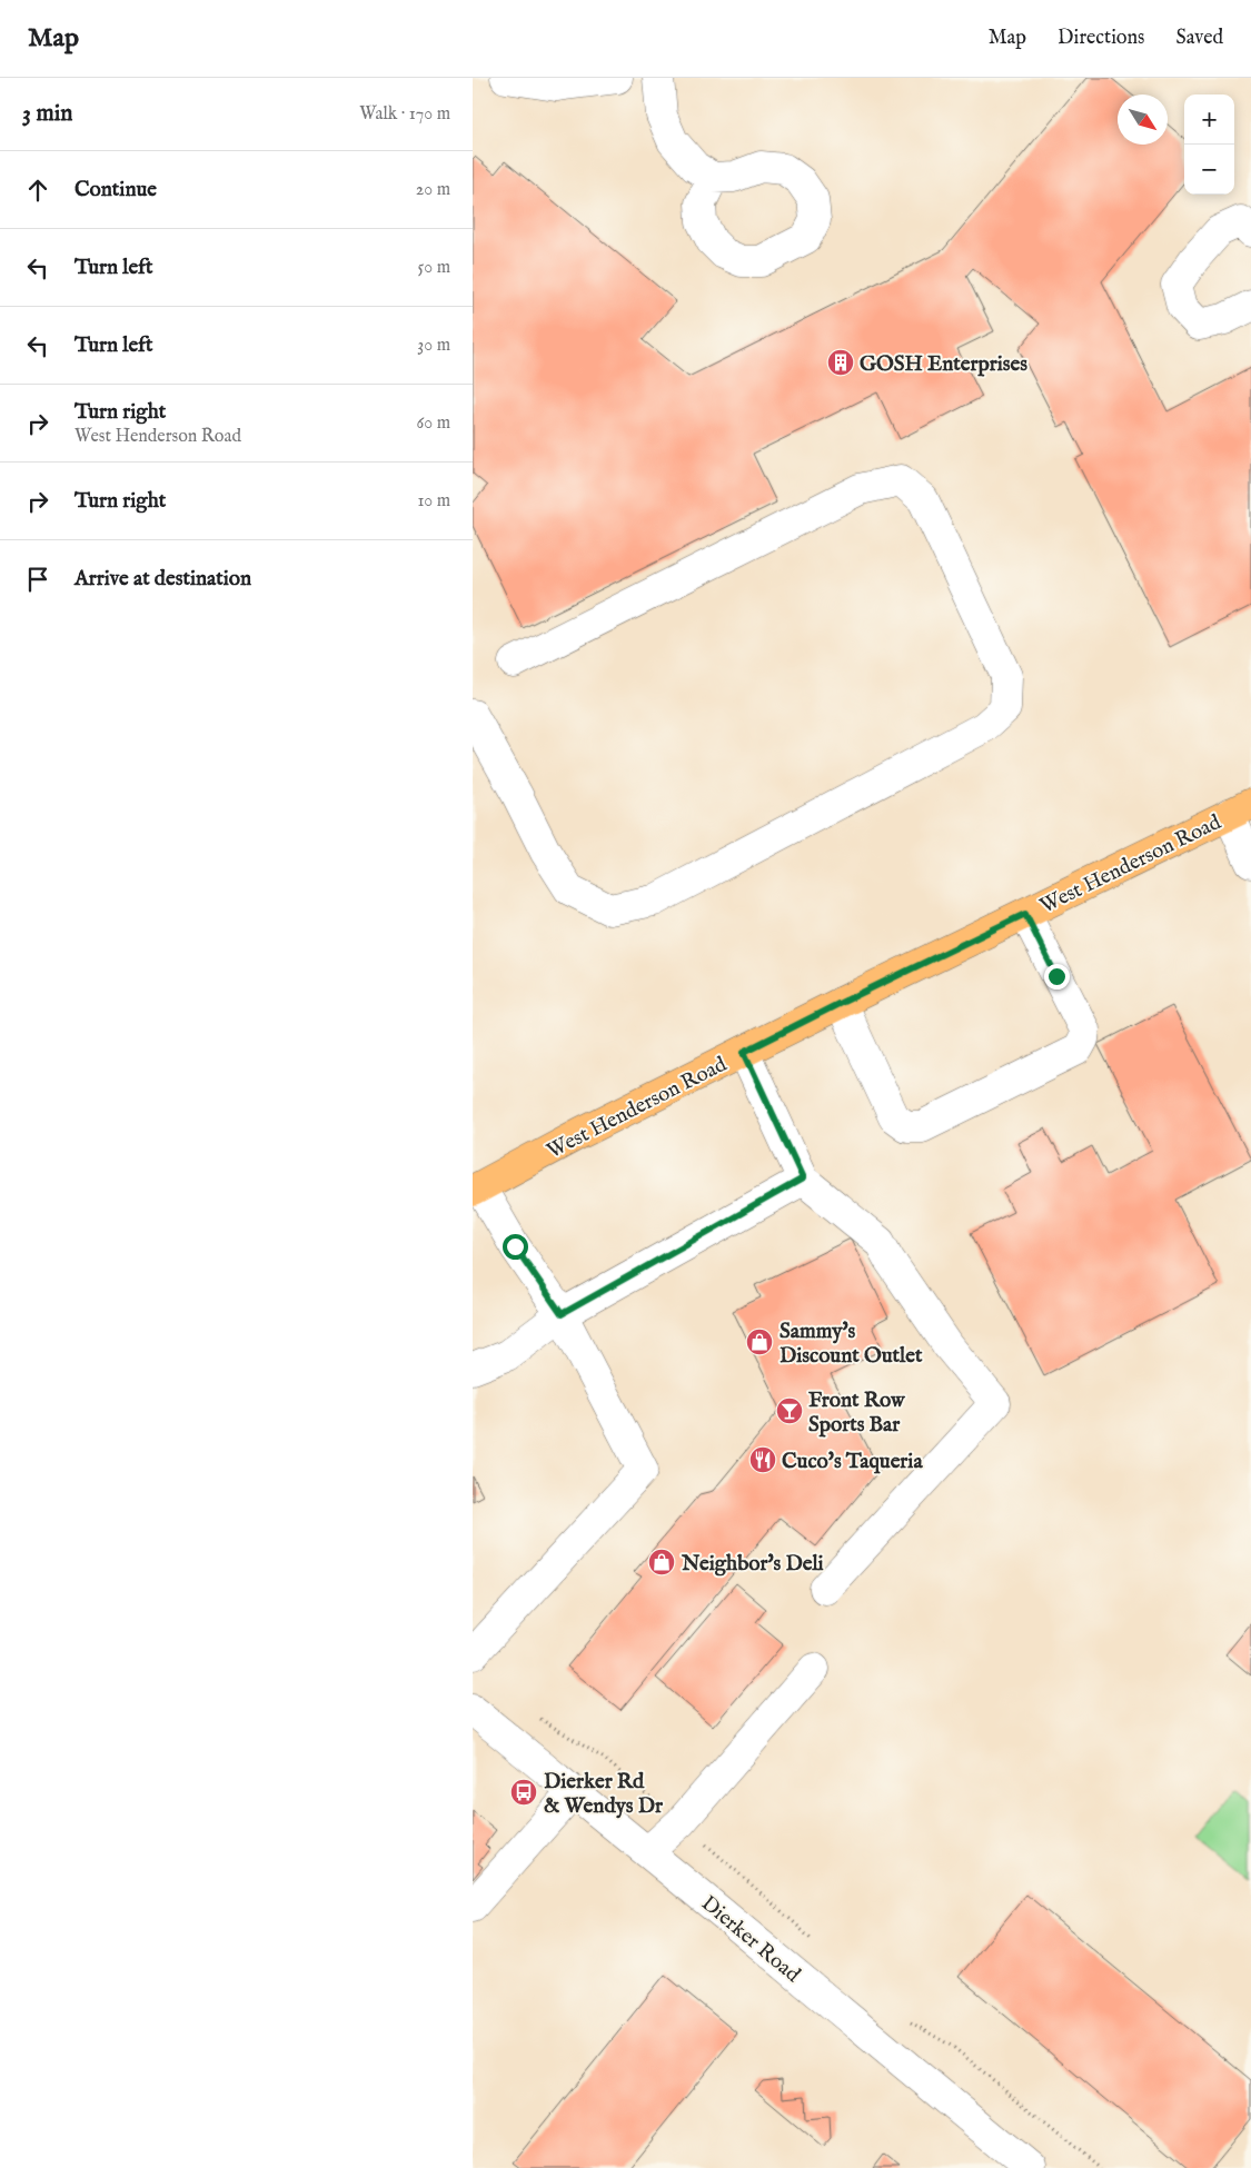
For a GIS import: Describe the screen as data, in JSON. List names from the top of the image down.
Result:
{
  "streets": {
    "main road": ["West Henderson Road"],
    "street": ["Dierker Road"]
  },
  "places": {
    "building": ["GOSH Enterprises"],
    "shop": ["Sammy's Discount Outlet", "Neighbor's Deli"],
    "bar": ["Front Row Sports Bar"],
    "restaurant": ["Cuco's Taqueria"],
    "bus stop": ["Dierker Rd & Wendys Dr"]
  },
  "north": "bottom right",
  "page": {
    "header": "Map",
    "nav": ["Map", "Directions", "Saved"],
    "heading": ["3 min", "Walk · 170 m"],
    "map_buttons": ["+", "−"],
    "list": [
      ["Continue", "20 m"],
      ["Turn left", "50 m"],
      ["Turn left", "30 m"],
      ["Turn right", "West Henderson Road", "60 m"],
      ["Turn right", "10 m"],
      "Arrive at destination"
    ]
  }
}
